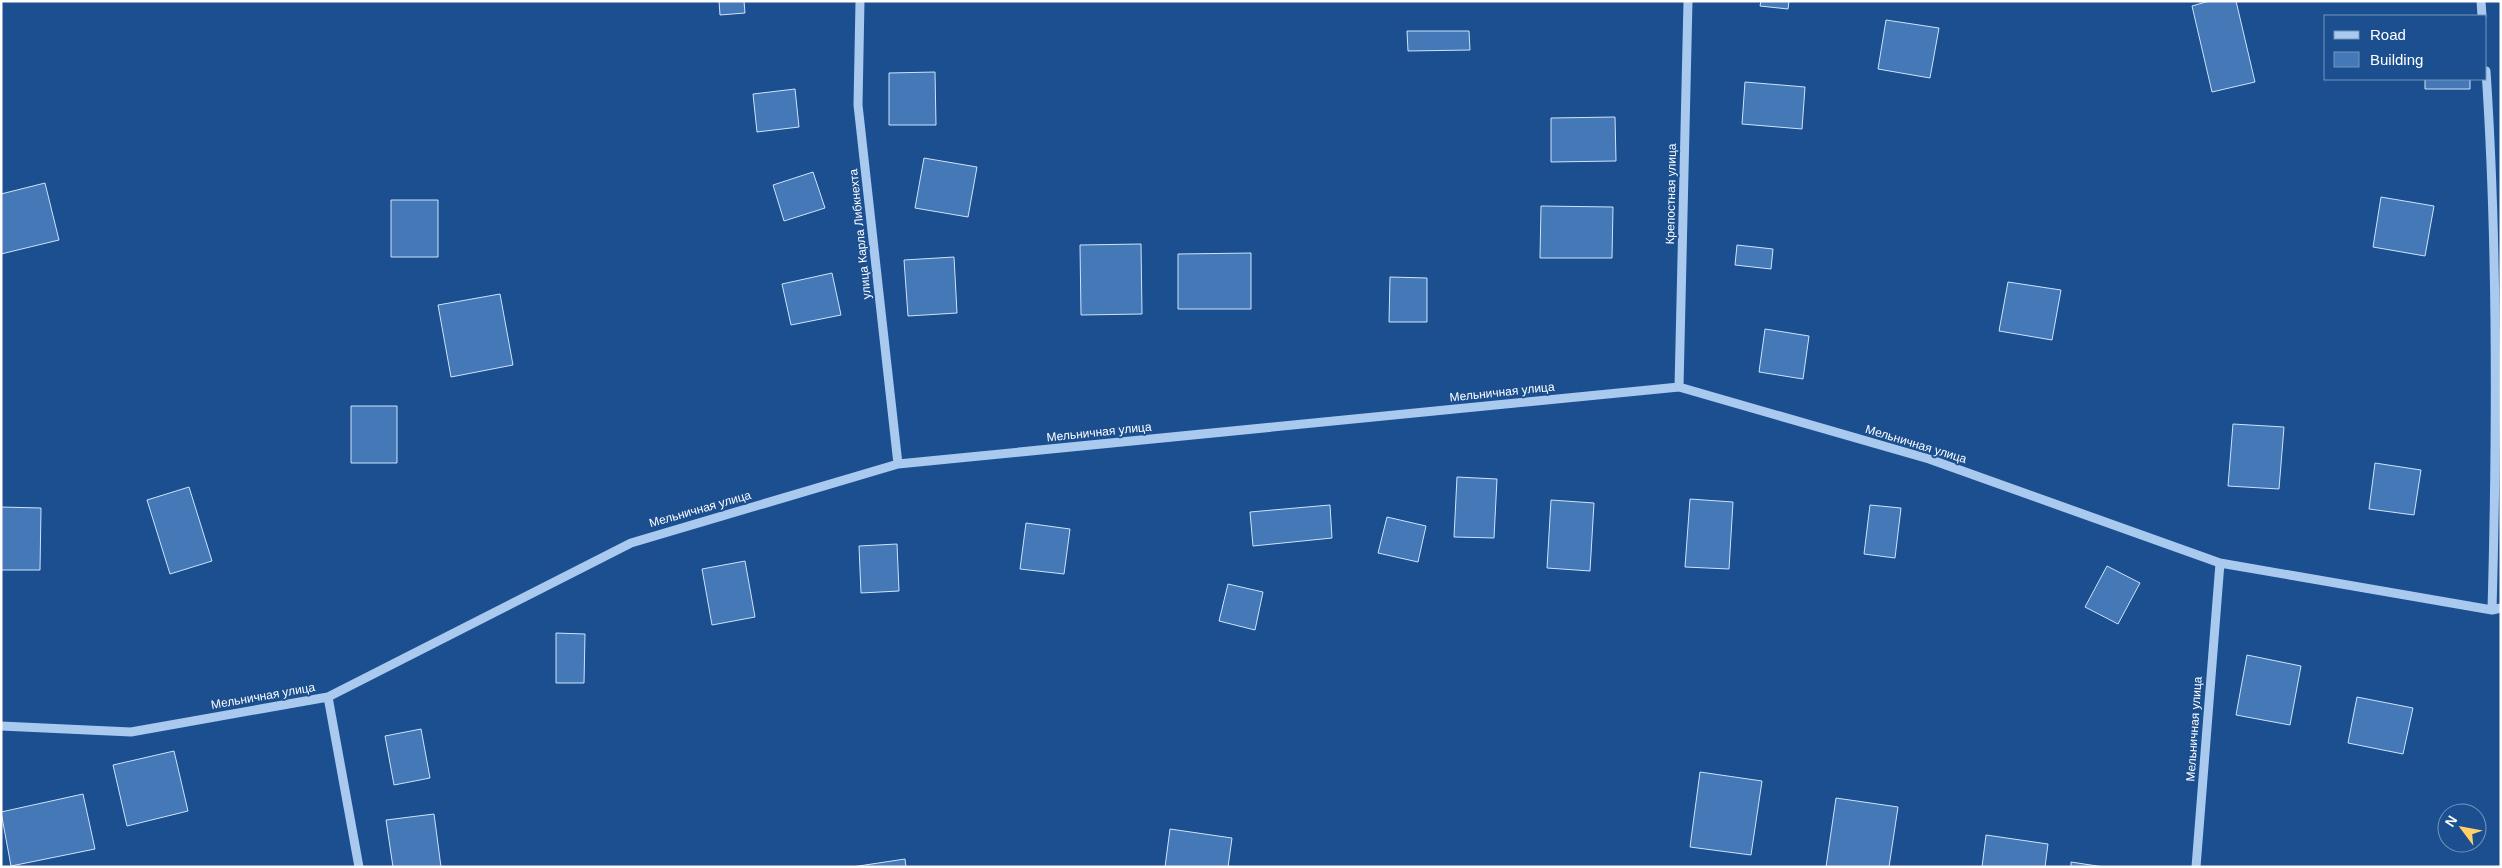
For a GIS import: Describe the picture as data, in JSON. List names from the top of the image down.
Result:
{
  "streets": {
    "street": ["Крепостная улица", "улица Карла Либкнехта", "Мельничная улица"]
  },
  "crossings": [
    ["Крепостная улица", "Мельничная улица"],
    ["улица Карла Либкнехта", "Мельничная улица"]
  ],
  "legend": ["Road", "Building"],
  "north": "top left"
}
